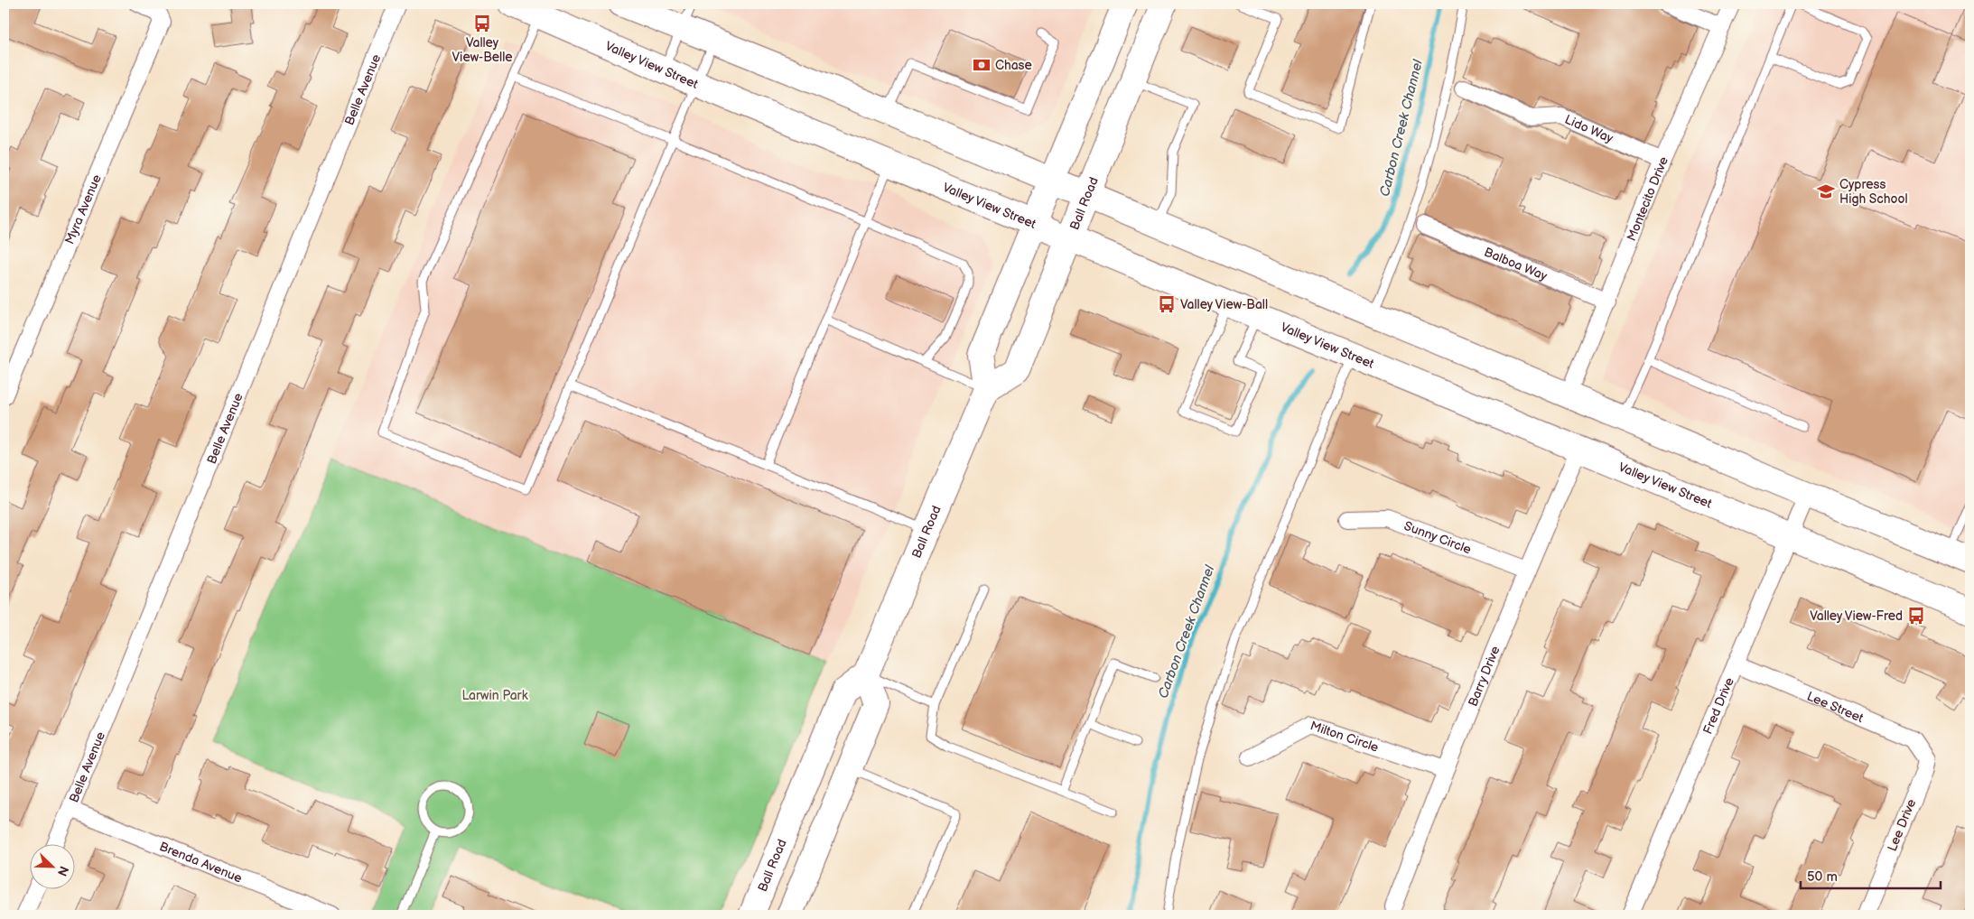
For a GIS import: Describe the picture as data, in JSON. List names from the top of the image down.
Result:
{
  "streets": {
    "main road": ["Valley View Street", "Ball Road"],
    "street": [
      "Belle Avenue",
      "Lido Way",
      "Montecito Drive",
      "Myra Avenue",
      "Balboa Way",
      "Sunny Circle",
      "Barry Drive",
      "Fred Drive",
      "Lee Street",
      "Milton Circle",
      "Lee Drive",
      "Brenda Avenue"
    ]
  },
  "crossings": [
    ["Valley View Street", "Ball Road"],
    ["Valley View Street", "Barry Drive"],
    ["Valley View Street", "Fred Drive"],
    ["Belle Avenue", "Brenda Avenue"],
    ["Lido Way", "Montecito Drive"],
    ["Montecito Drive", "Balboa Way"],
    ["Sunny Circle", "Barry Drive"],
    ["Barry Drive", "Milton Circle"],
    ["Fred Drive", "Lee Street"],
    ["Lee Street", "Lee Drive"]
  ],
  "water": ["Carbon Creek Channel"],
  "parks": ["Larwin Park"],
  "places": {
    "bus stop": ["Valley View-Belle", "Valley View-Ball", "Valley View-Fred"],
    "bank": ["Chase"],
    "school or university": ["Cypress High School"]
  },
  "scale_bar": "50 m",
  "north": "bottom right"
}
